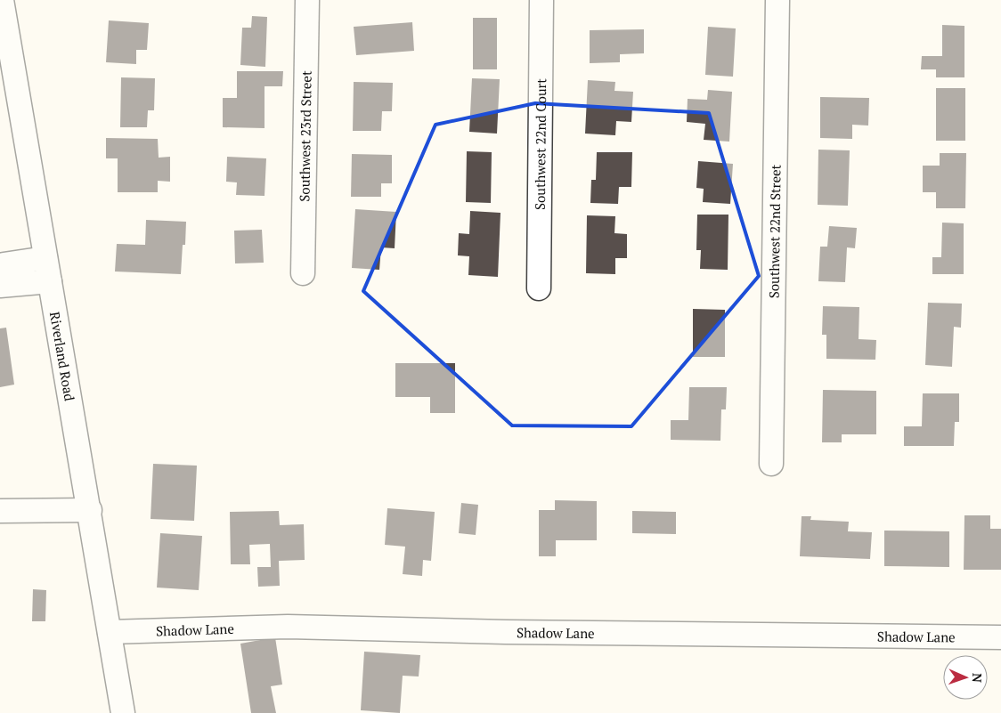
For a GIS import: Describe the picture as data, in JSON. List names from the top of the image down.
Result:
{
  "streets": {
    "street": [
      "Southwest 23rd Street",
      "Southwest 22nd Court",
      "Southwest 22nd Street",
      "Riverland Road",
      "Shadow Lane"
    ]
  },
  "crossings": [
    ["Riverland Road", "Shadow Lane"]
  ],
  "north": "right"
}
